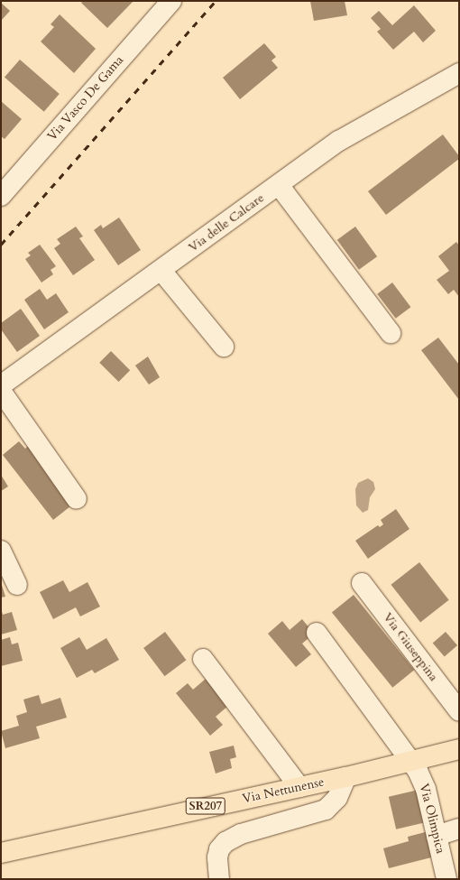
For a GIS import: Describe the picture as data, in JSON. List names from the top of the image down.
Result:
{
  "streets": {
    "main road": ["Via Nettunense", "SR207"],
    "street": [
      "Via Vasco De Gama",
      "Via delle Calcare",
      "Via Giuseppina",
      "Via Olimpica"
    ]
  },
  "crossings": [
    ["Via Nettunense", "Via Olimpica"]
  ]
}
